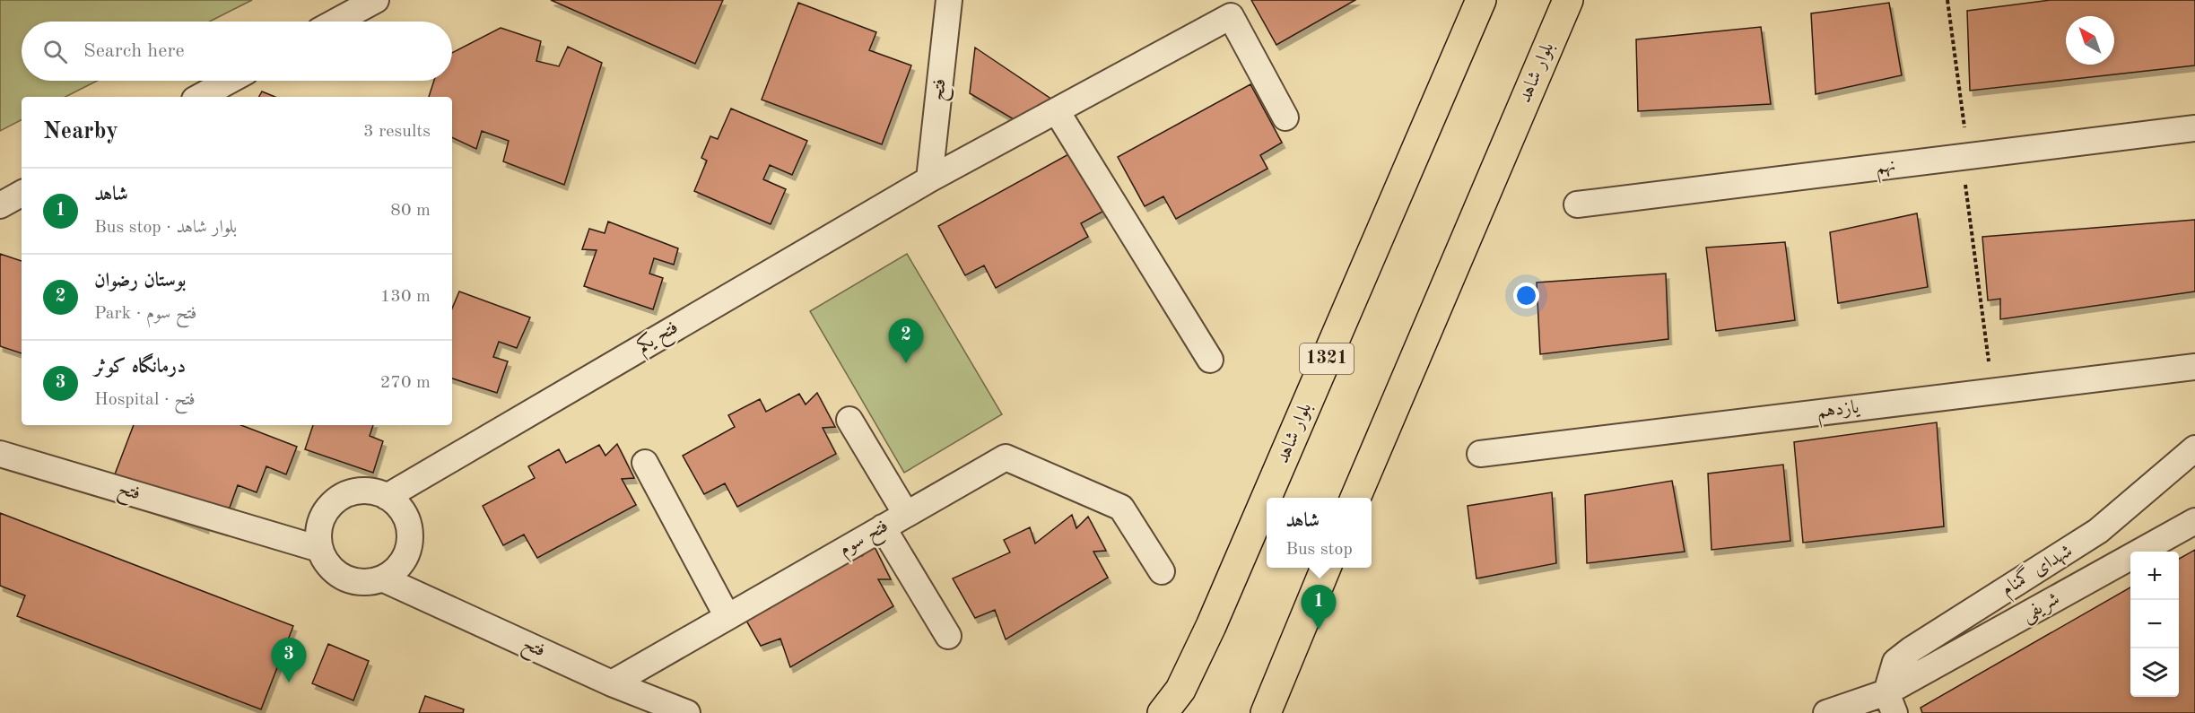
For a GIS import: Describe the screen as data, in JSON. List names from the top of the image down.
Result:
{
  "streets": {
    "main road": ["بلوار شاهد", "1321"],
    "street": [
      "فتح",
      "نهم",
      "فتح یکم",
      "یازدهم",
      "فتح سوم",
      "شهدای گمنام",
      "شریفی"
    ]
  },
  "crossings": [
    ["فتح", "فتح یکم"],
    ["فتح", "فتح سوم"],
    ["شهدای گمنام", "شریفی"]
  ],
  "north": "top left",
  "page": {
    "search": "Search here",
    "heading": ["Nearby", "3 results"],
    "list": [
      {
        "mark": "1",
        "name": "شاهد",
        "note": "Bus stop · بلوار شاهد",
        "value": "80 m"
      },
      {
        "mark": "2",
        "name": "بوستان رضوان",
        "note": "Park · فتح سوم",
        "value": "130 m"
      },
      {
        "mark": "3",
        "name": "درمانگاه کوثر",
        "note": "Hospital · فتح",
        "value": "270 m"
      }
    ],
    "pins": ["2", "1", "3"],
    "popup": ["شاهد", "Bus stop"],
    "map_buttons": ["+", "−"]
  }
}
